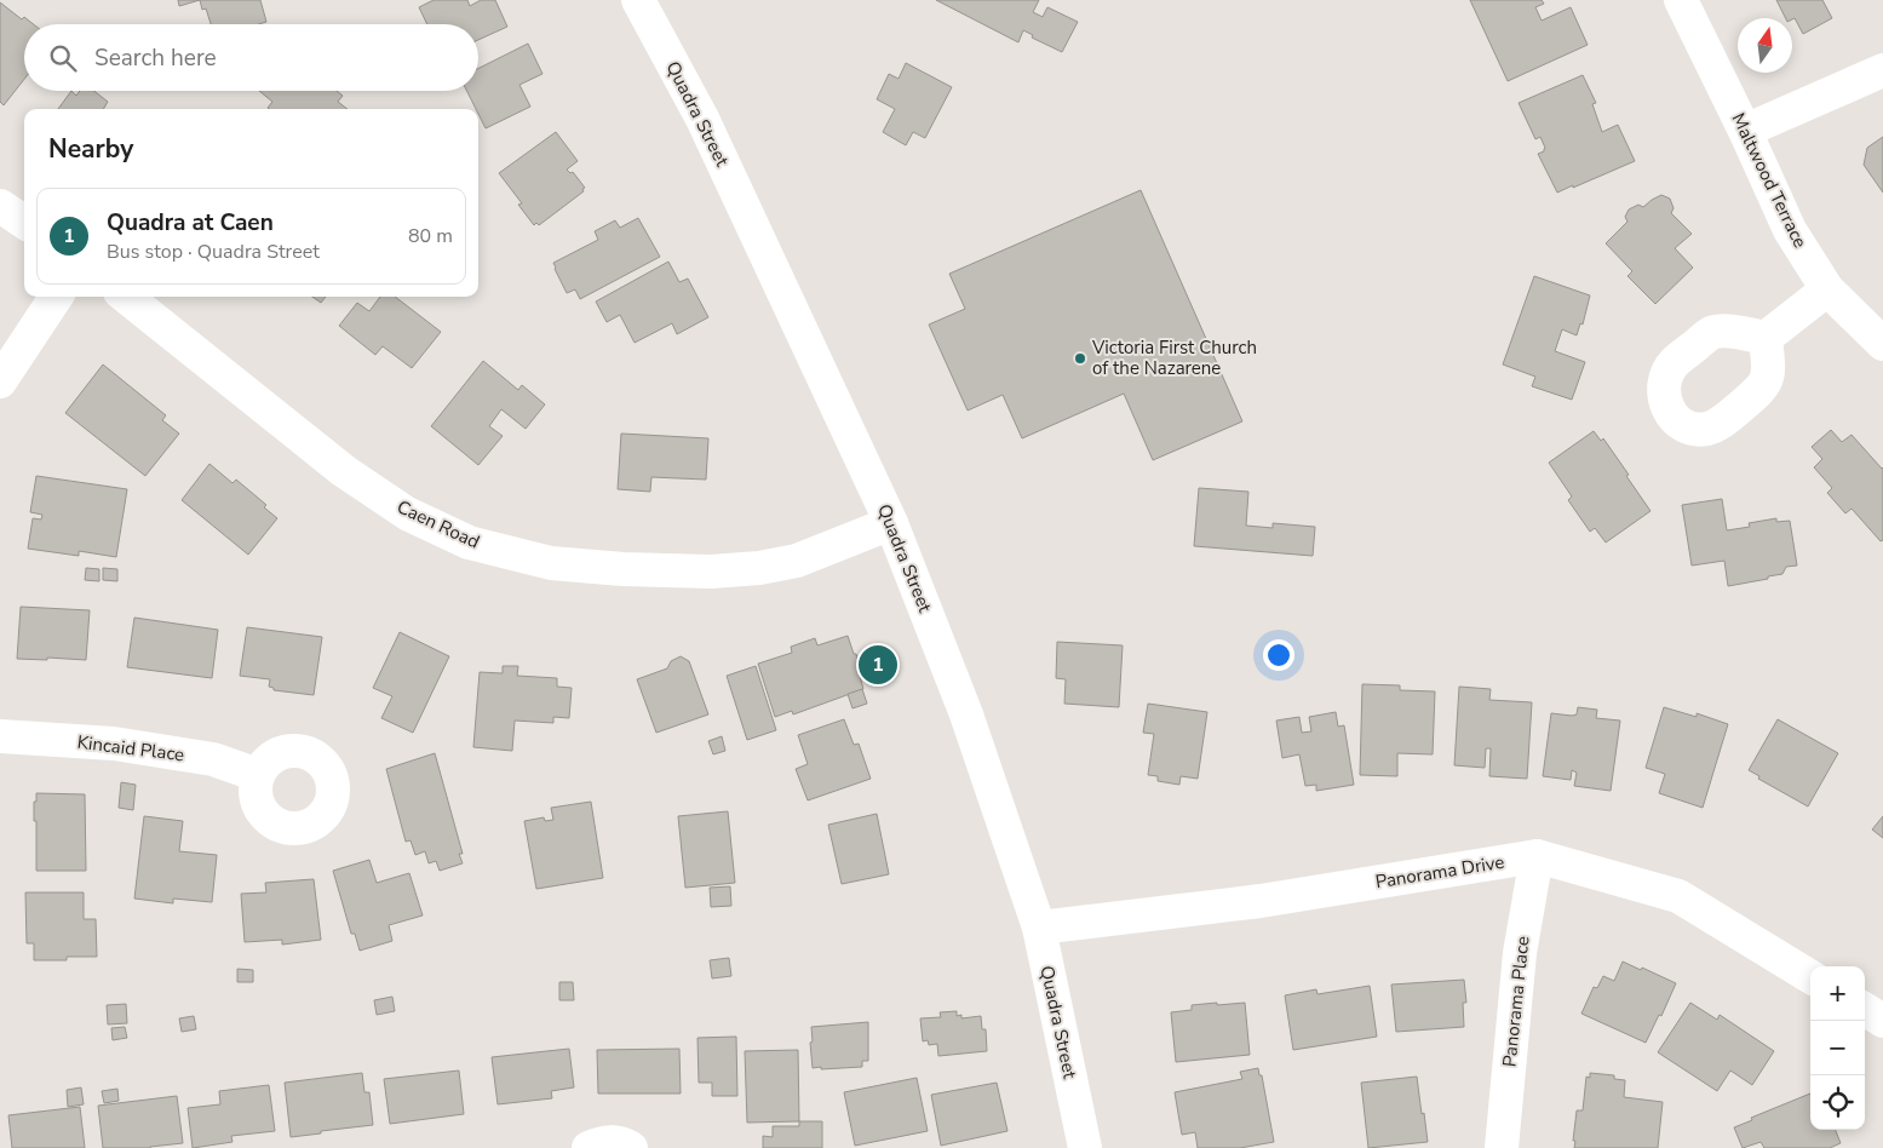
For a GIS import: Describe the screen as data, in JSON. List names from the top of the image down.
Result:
{
  "streets": {
    "street": [
      "Quadra Street",
      "Maltwood Terrace",
      "Caen Road",
      "Kincaid Place",
      "Panorama Drive",
      "Panorama Place"
    ]
  },
  "crossings": [
    ["Quadra Street", "Caen Road"],
    ["Quadra Street", "Panorama Drive"],
    ["Panorama Drive", "Panorama Place"]
  ],
  "places": ["Victoria First Church of the Nazarene"],
  "north": "top",
  "page": {
    "search": "Search here",
    "heading": "Nearby",
    "list": [
      {
        "mark": "1",
        "name": "Quadra at Caen",
        "note": "Bus stop · Quadra Street",
        "value": "80 m"
      }
    ],
    "pins": "1",
    "map_buttons": ["+", "−"]
  }
}
